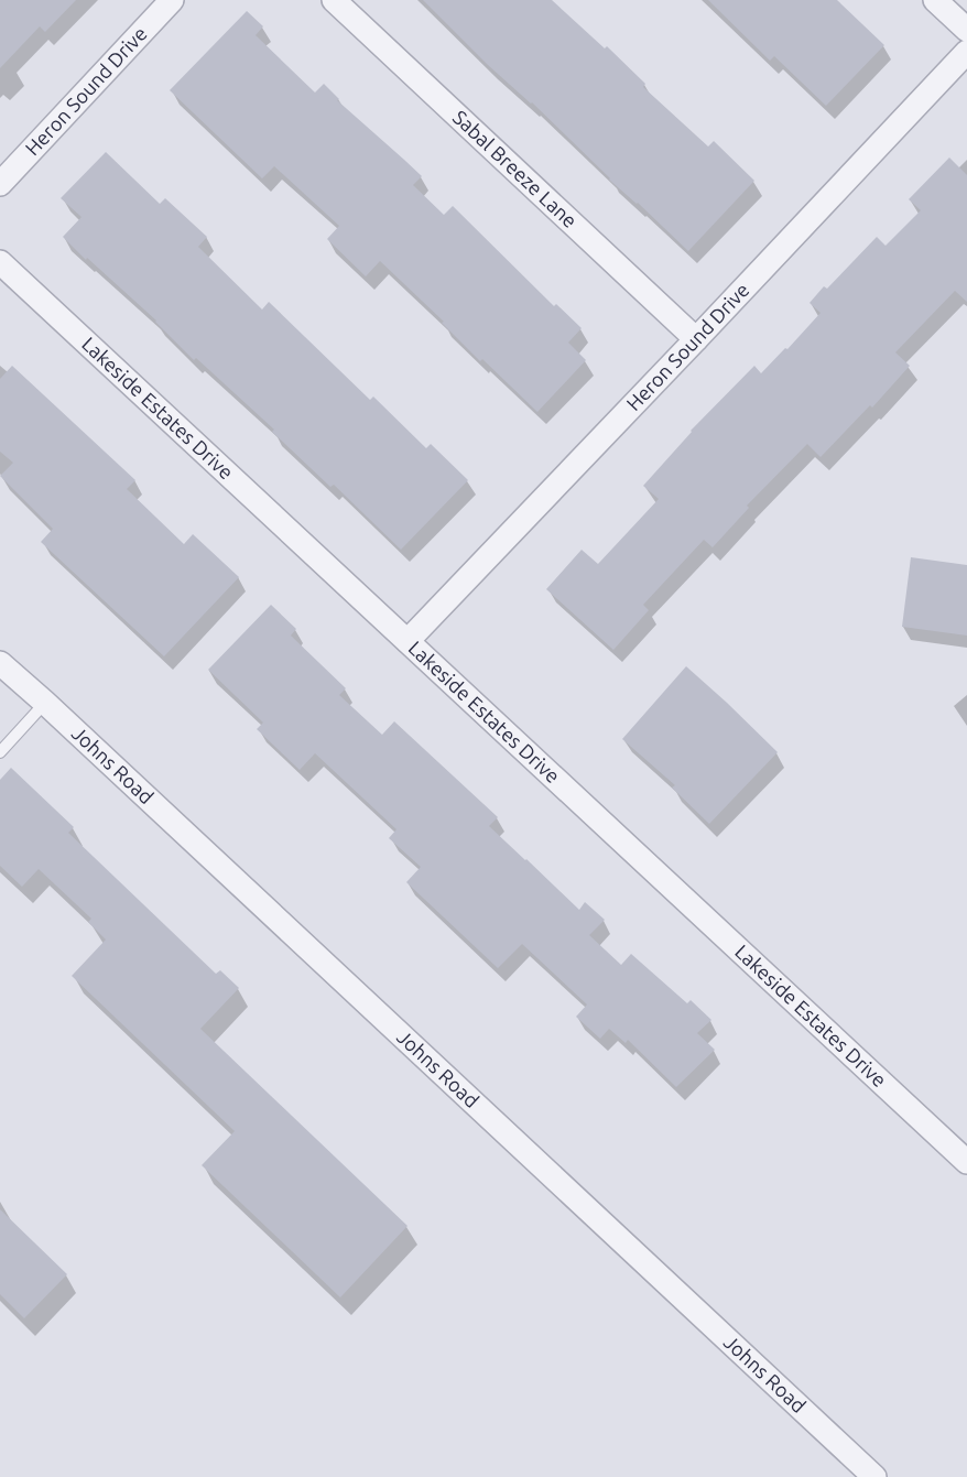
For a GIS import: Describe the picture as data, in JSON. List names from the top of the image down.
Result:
{
  "streets": {
    "street": [
      "Heron Sound Drive",
      "Sabal Breeze Lane",
      "Lakeside Estates Drive",
      "Johns Road"
    ]
  },
  "crossings": [
    ["Heron Sound Drive", "Sabal Breeze Lane"],
    ["Heron Sound Drive", "Lakeside Estates Drive"]
  ]
}
